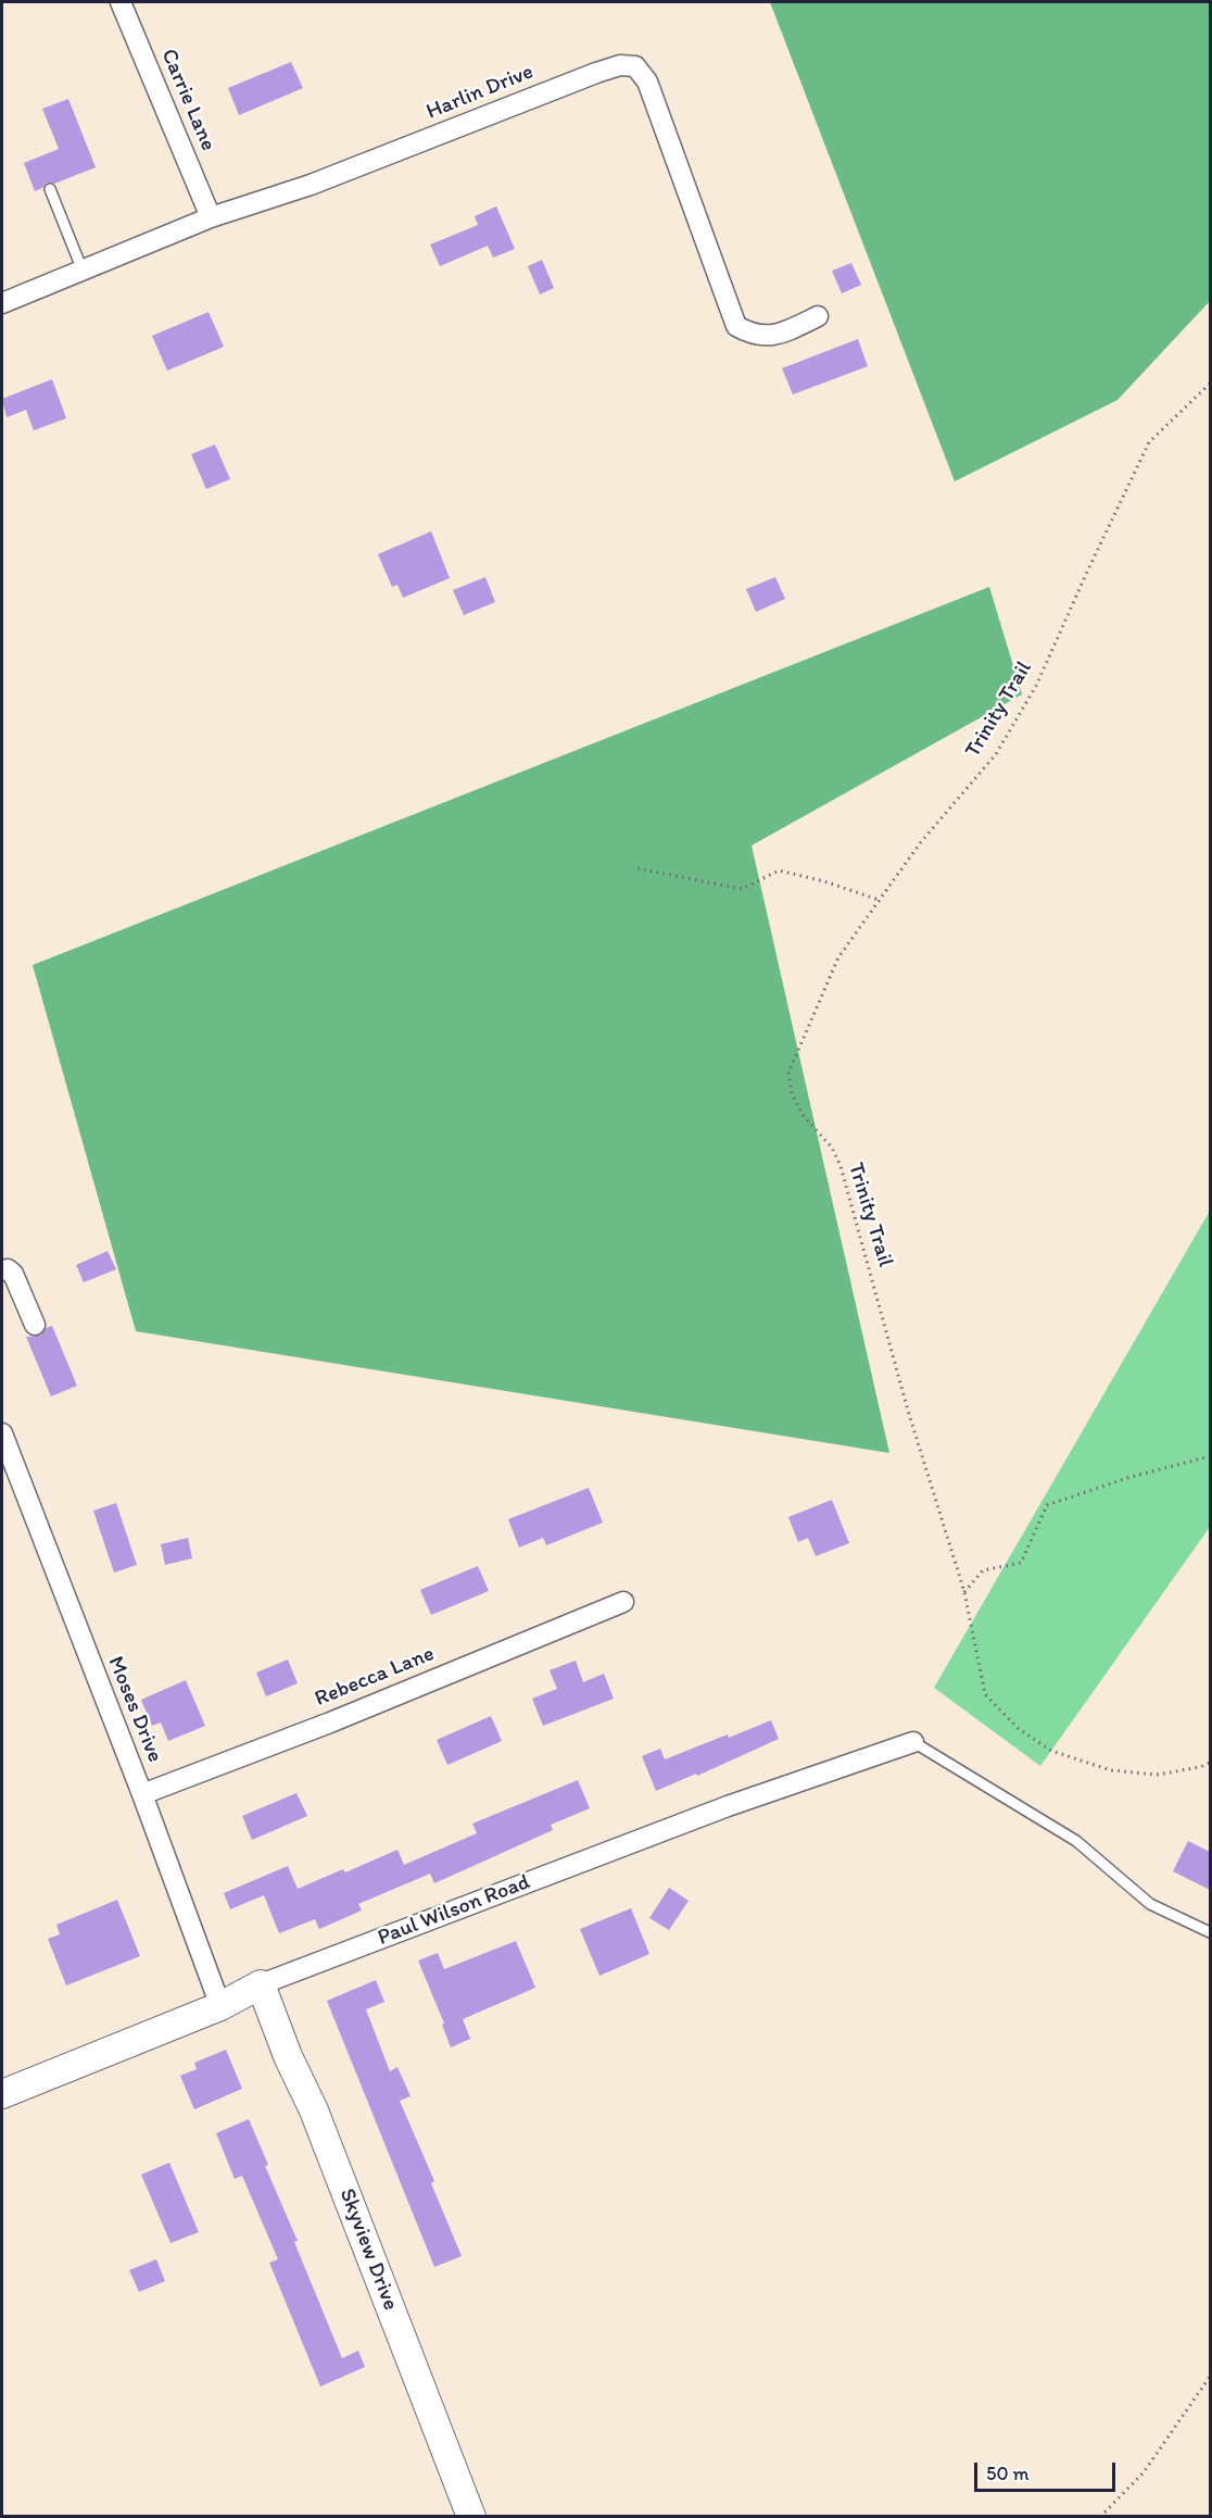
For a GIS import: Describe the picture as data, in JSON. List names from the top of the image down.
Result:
{
  "streets": {
    "street": [
      "Harlin Drive",
      "Carrie Lane",
      "Rebecca Lane",
      "Moses Drive",
      "Paul Wilson Road",
      "Skyview Drive"
    ],
    "path": ["Trinity Trail"]
  },
  "crossings": [
    ["Harlin Drive", "Carrie Lane"],
    ["Rebecca Lane", "Moses Drive"],
    ["Moses Drive", "Paul Wilson Road"],
    ["Paul Wilson Road", "Skyview Drive"]
  ],
  "scale_bar": "50 m"
}
